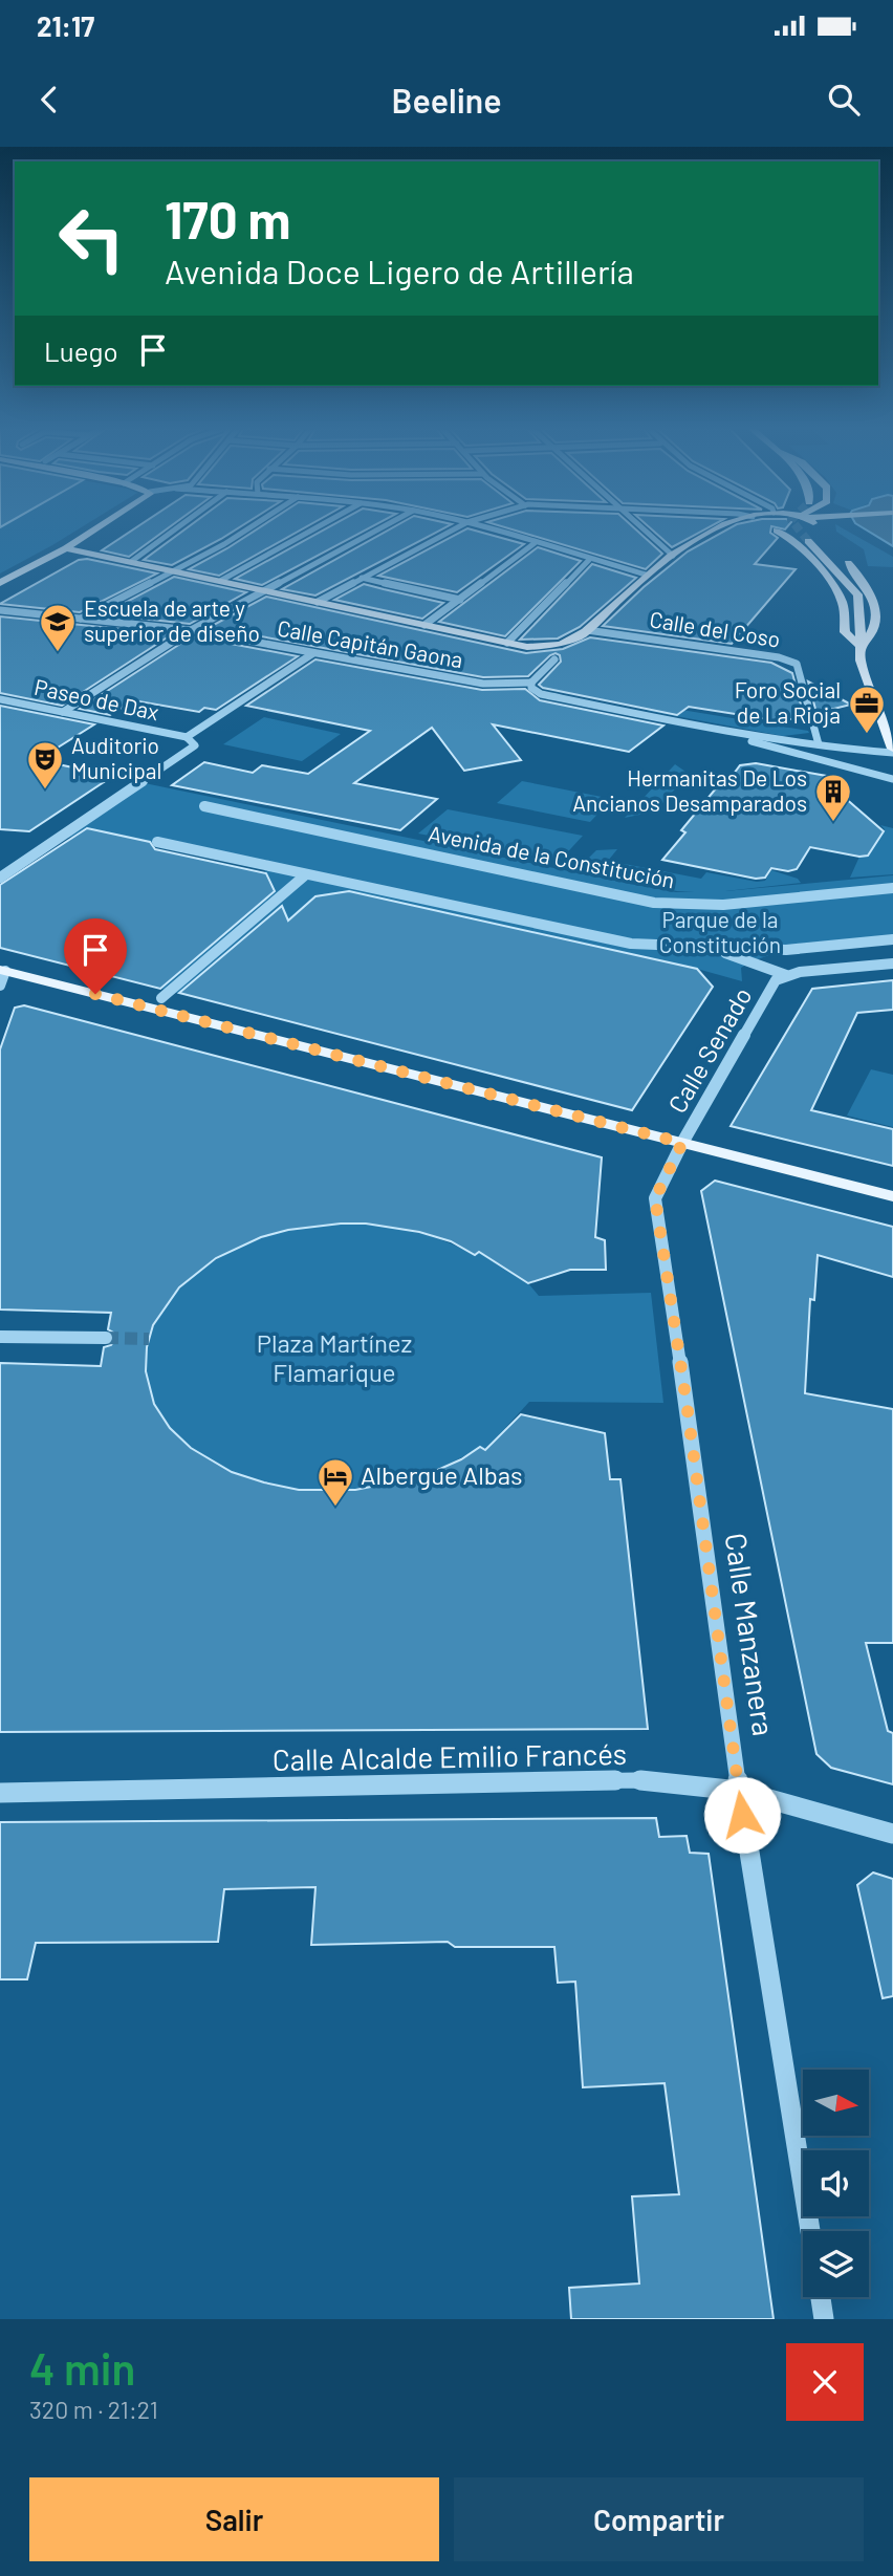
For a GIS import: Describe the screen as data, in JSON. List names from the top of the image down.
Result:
{
  "streets": {
    "street": [
      "Calle del Coso",
      "Calle Capitán Gaona",
      "Paseo de Dax",
      "Avenida de la Constitución",
      "Calle Senado",
      "Calle Manzanera",
      "Calle Alcalde Emilio Francés"
    ]
  },
  "crossings": [
    ["Calle del Coso", "Calle Capitán Gaona"],
    ["Calle Senado", "Calle Manzanera"],
    ["Calle Manzanera", "Calle Alcalde Emilio Francés"]
  ],
  "parks": ["Parque de la Constitución", "Plaza Martínez Flamarique"],
  "places": {
    "school or university": ["Escuela de arte y superior de diseño"],
    "office": ["Foro Social de La Rioja"],
    "theatre": ["Auditorio Municipal"],
    "building": ["Hermanitas De Los Ancianos Desamparados"],
    "hotel": ["Albergue Albas"]
  },
  "north": "right",
  "page": {
    "status": "21:17",
    "header": "Beeline",
    "turn": ["170 m", "Avenida Doce Ligero de Artillería"],
    "then": "Luego",
    "heading": ["4 min", "320 m · 21:21"],
    "buttons": ["Salir", "Compartir"]
  }
}
